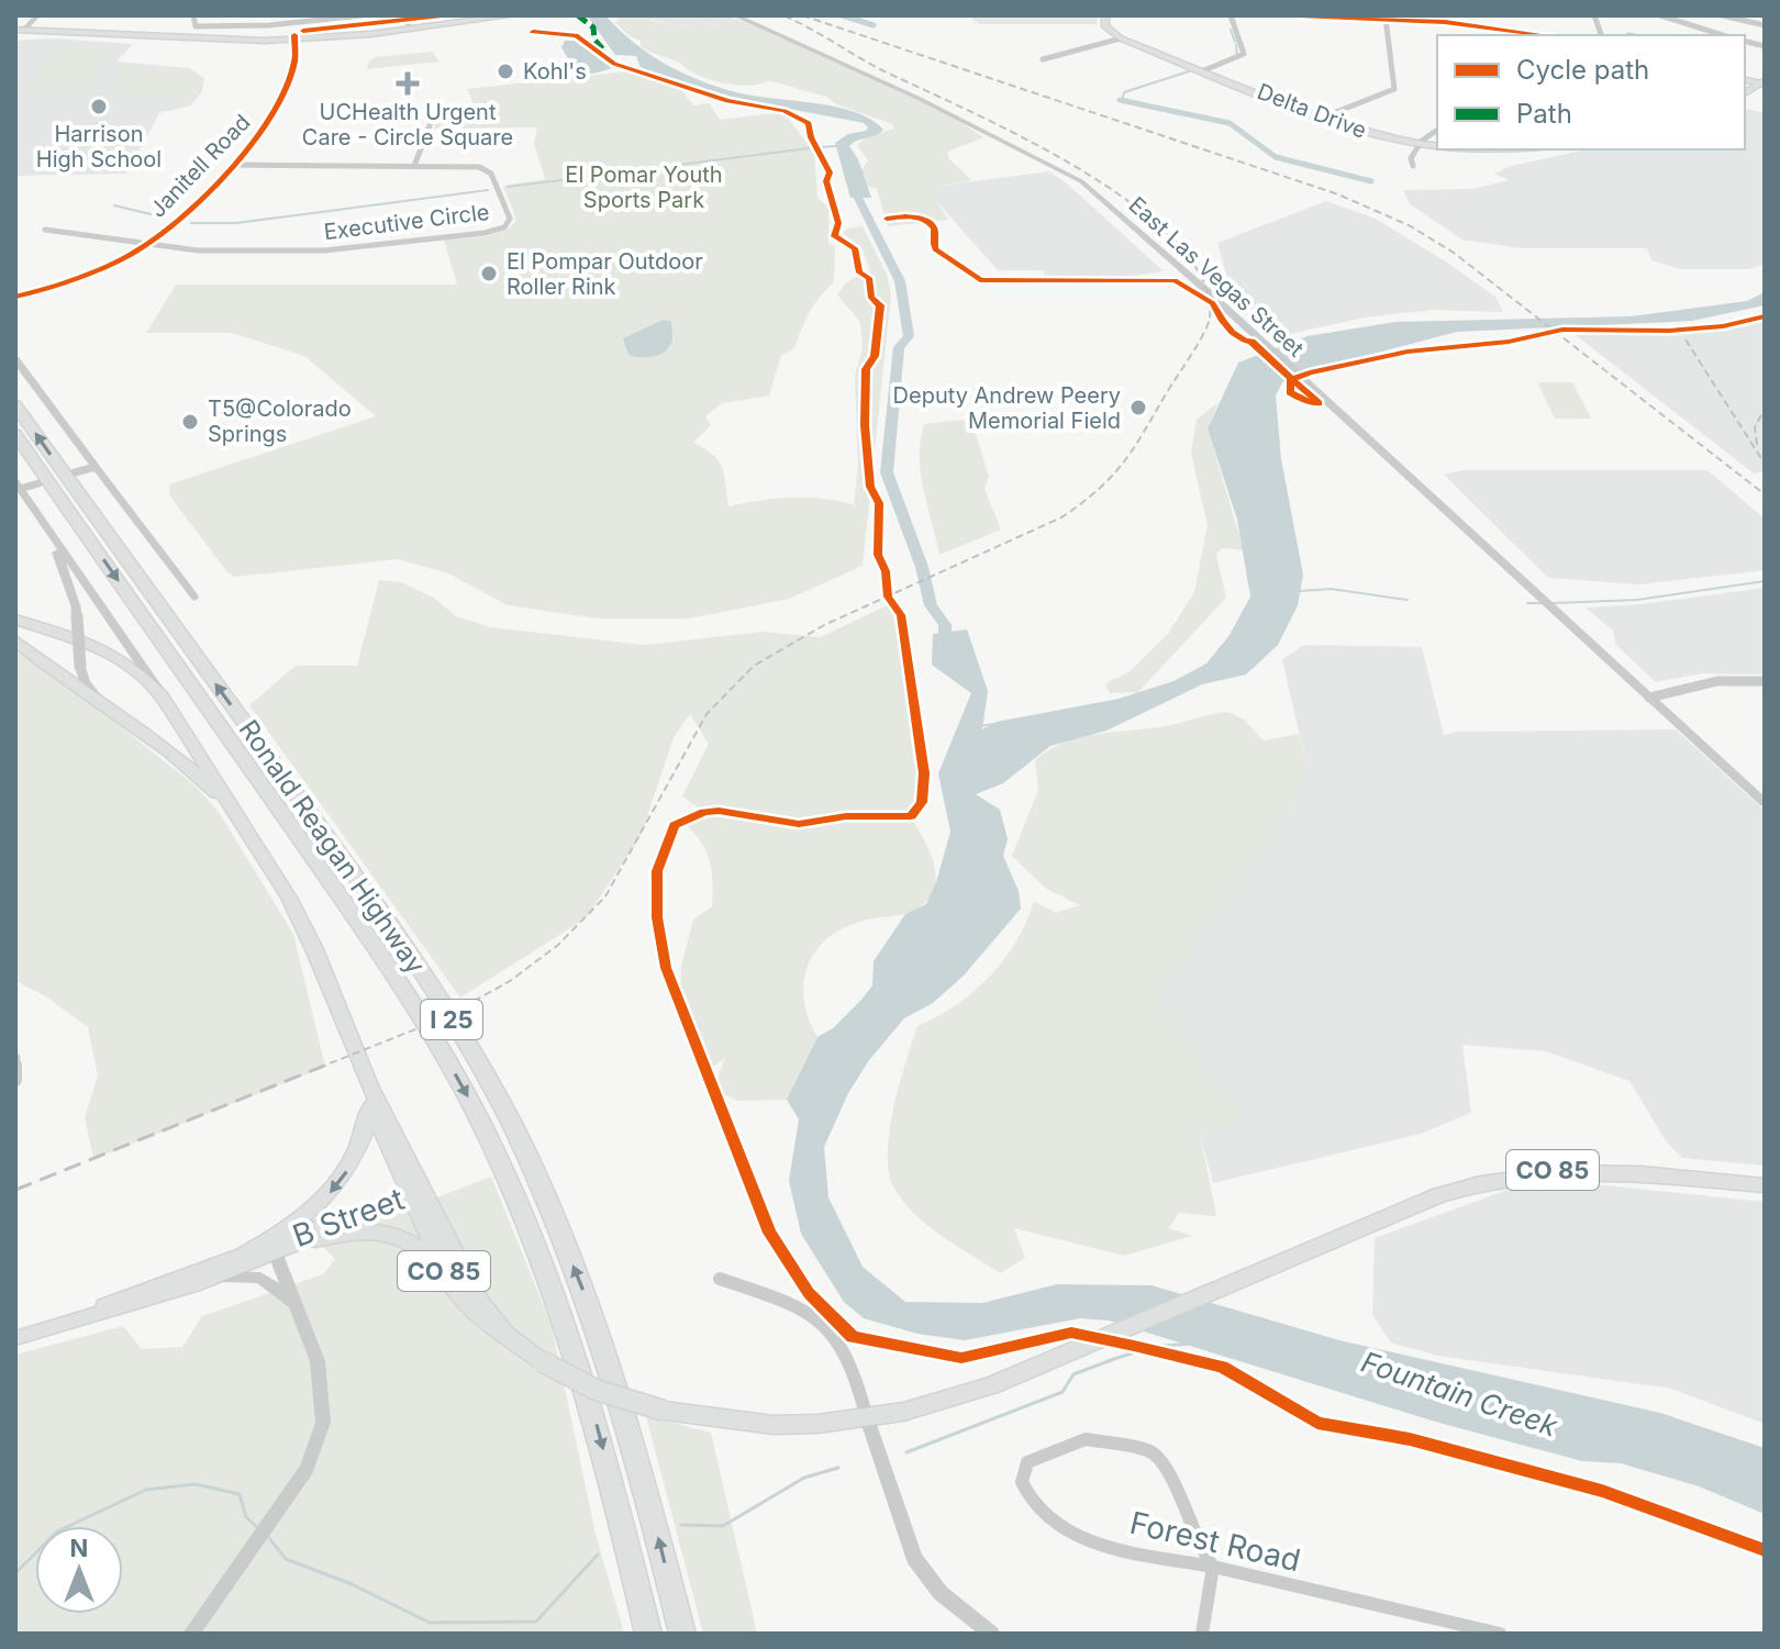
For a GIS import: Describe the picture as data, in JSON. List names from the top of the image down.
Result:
{
  "streets": {
    "highway": ["Ronald Reagan Highway", "I 25"],
    "main road": ["Delta Drive", "CO 85", "B Street"],
    "street": [
      "Janitell Road",
      "Executive Circle",
      "East Las Vegas Street",
      "Forest Road"
    ]
  },
  "crossings": [
    ["Janitell Road", "Executive Circle"],
    ["Ronald Reagan Highway", "I 25"],
    ["CO 85", "B Street"]
  ],
  "water": ["Fountain Creek"],
  "parks": ["El Pomar Youth Sports Park"],
  "places": {
    "other": [
      "Kohl's",
      "Harrison High School",
      "El Pompar Outdoor Roller Rink",
      "Deputy Andrew Peery Memorial Field",
      "T5@Colorado Springs"
    ],
    "health": ["UCHealth Urgent Care - Circle Square"]
  },
  "legend": ["Cycle path", "Path"],
  "north": "top"
}
